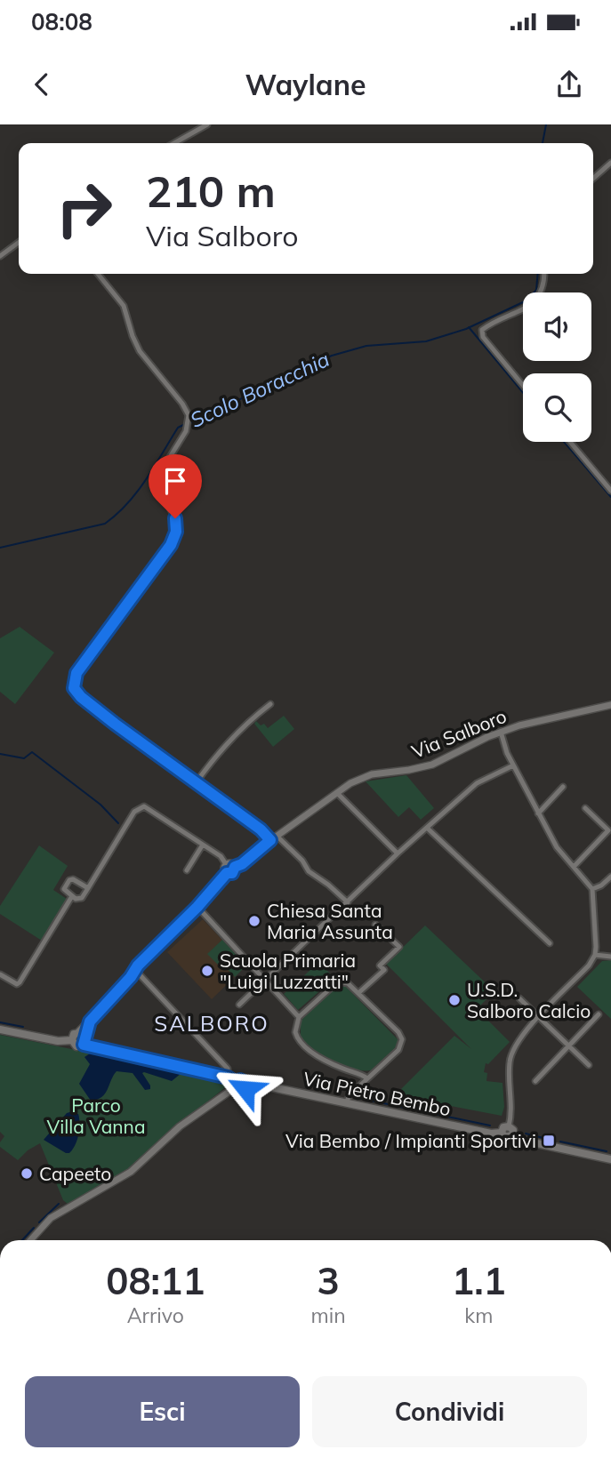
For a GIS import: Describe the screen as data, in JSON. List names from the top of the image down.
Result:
{
  "streets": {
    "main road": ["Via Pietro Bembo"],
    "street": ["Via Salboro"]
  },
  "districts": ["SALBORO"],
  "water": ["Scolo Boracchia"],
  "parks": ["Parco Villa Vanna"],
  "places": {
    "other": [
      "Chiesa Santa Maria Assunta",
      "Scuola Primaria \"Luigi Luzzatti\"",
      "U.S.D. Salboro Calcio",
      "Capeeto"
    ],
    "transit": ["Via Bembo / Impianti Sportivi"]
  },
  "page": {
    "status": "08:08",
    "header": "Waylane",
    "turn": ["210 m", "Via Salboro"],
    "eta": [
      "08:11",
      "Arrivo",
      "3",
      "min",
      "1.1",
      "km"
    ],
    "buttons": ["Esci", "Condividi"]
  }
}
